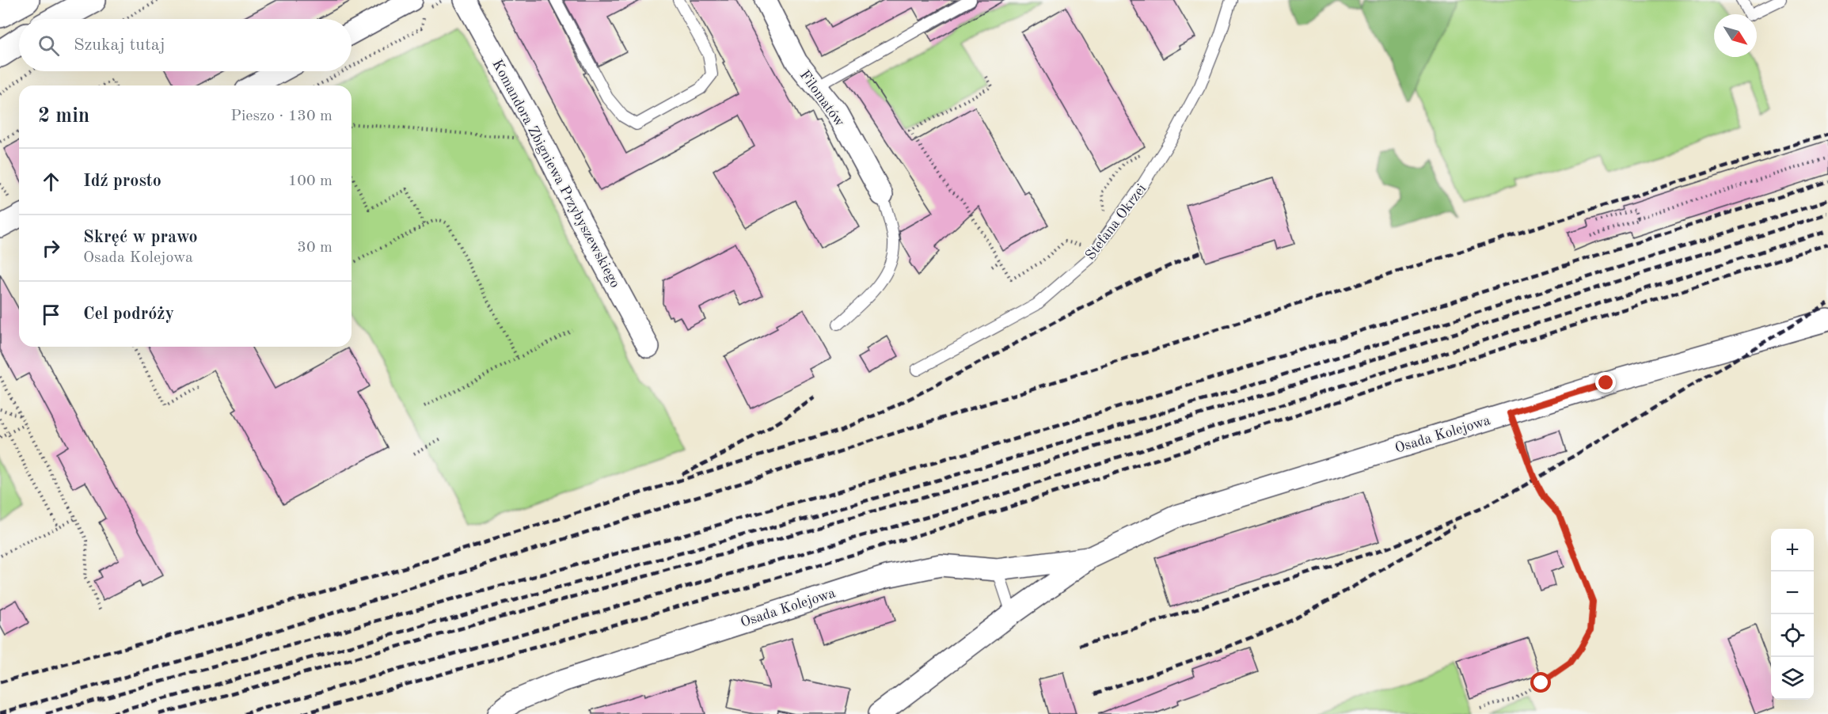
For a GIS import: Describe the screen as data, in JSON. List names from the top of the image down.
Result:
{
  "streets": {
    "street": ["Filomatów", "Komandora Zbigniewa Przybyszewskiego", "Osada Kolejowa"],
    "lane": ["Stefana Okrzei"]
  },
  "north": "bottom right",
  "page": {
    "search": "Szukaj tutaj",
    "heading": ["2 min", "Pieszo · 130 m"],
    "list": [
      ["Idź prosto", "100 m"],
      ["Skręć w prawo", "Osada Kolejowa", "30 m"],
      "Cel podróży"
    ],
    "map_buttons": ["+", "−"]
  }
}
